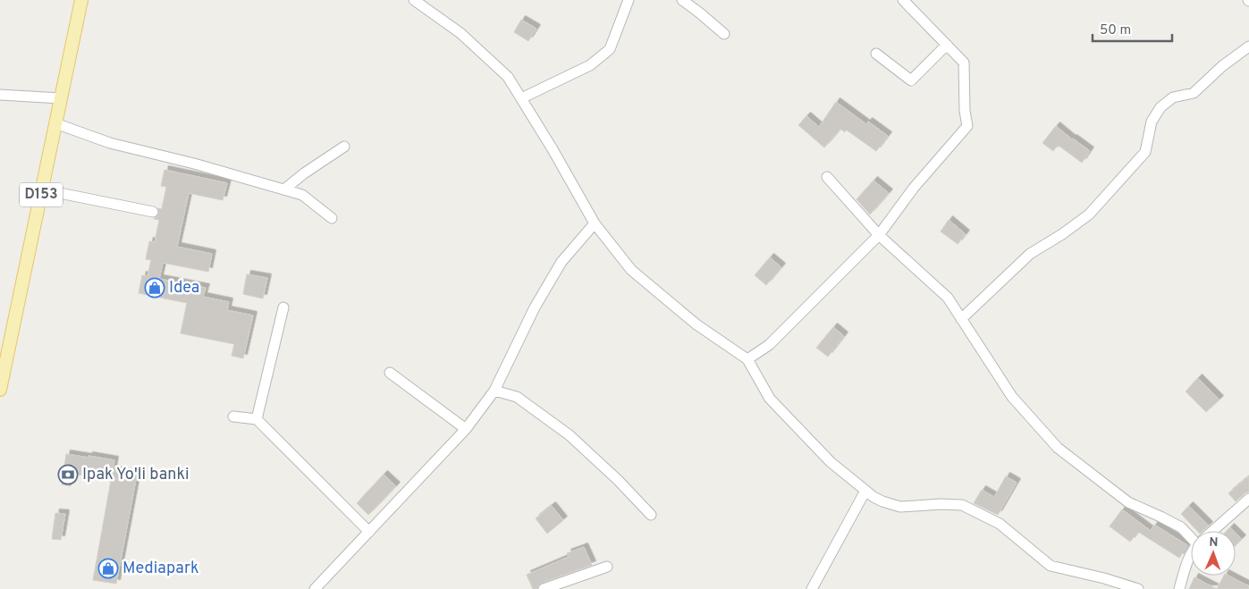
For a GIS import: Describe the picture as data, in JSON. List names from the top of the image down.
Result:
{
  "streets": {
    "main road": ["D153"]
  },
  "places": {
    "shop": ["Idea", "Mediapark"],
    "bank": ["Ipak Yo'li banki"]
  },
  "scale_bar": "50 m",
  "north": "top"
}
